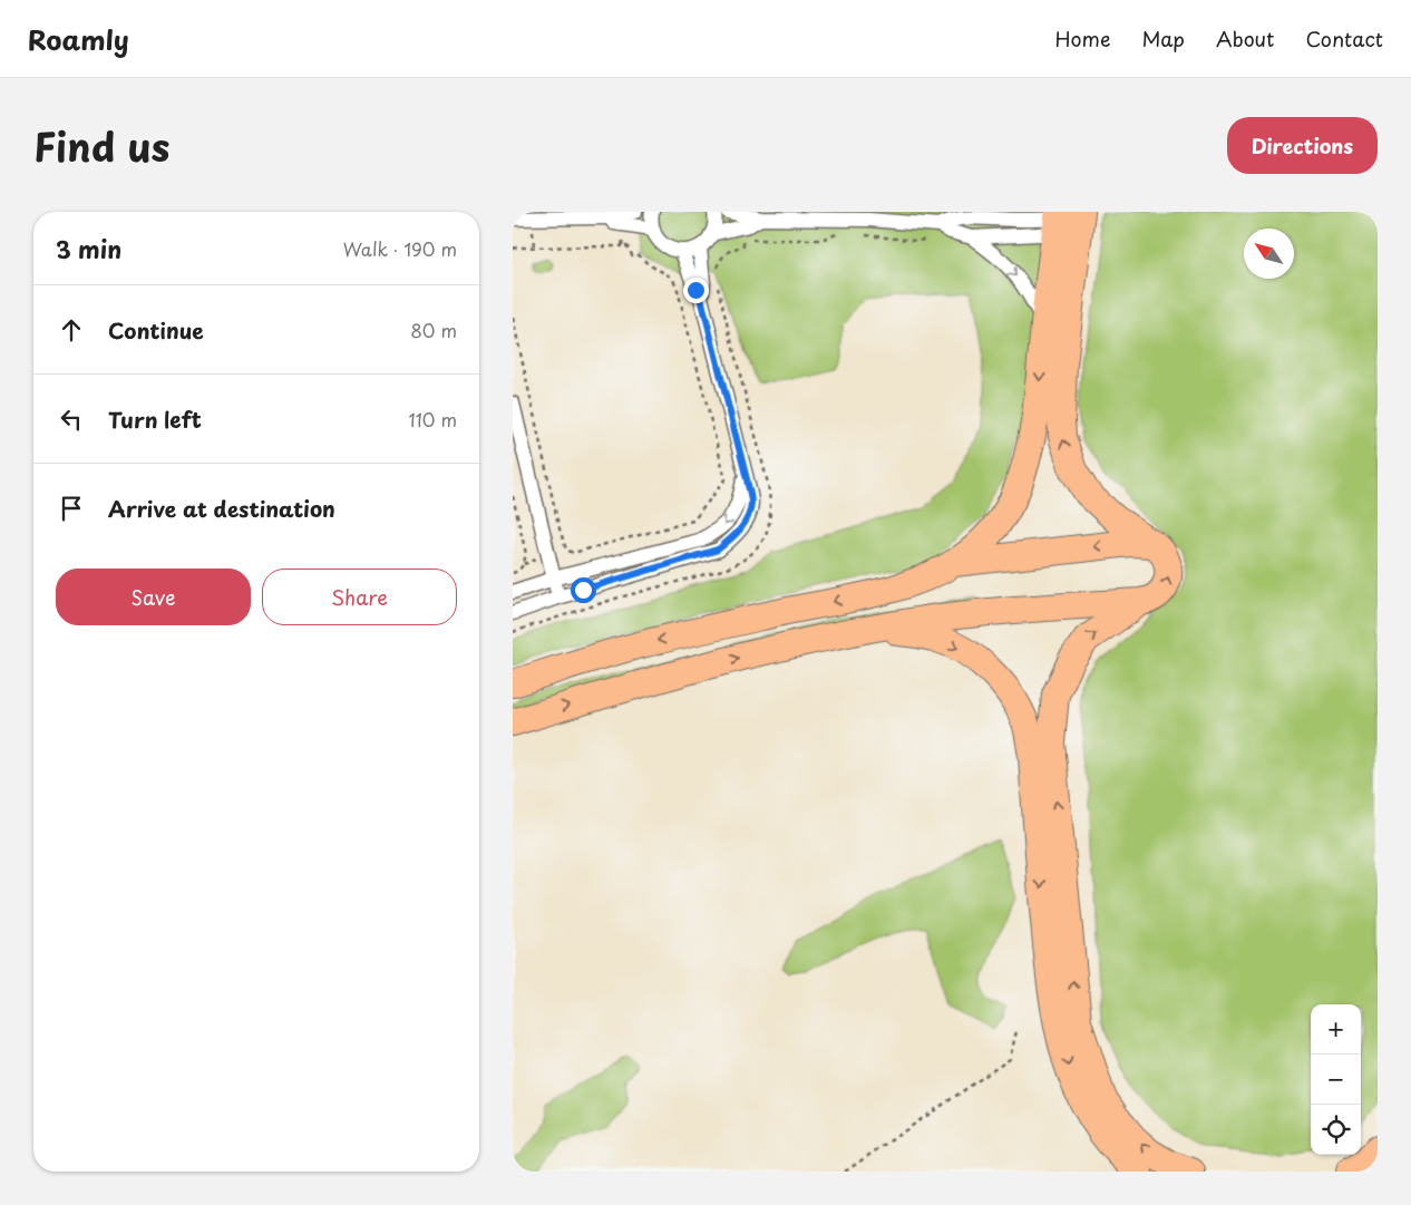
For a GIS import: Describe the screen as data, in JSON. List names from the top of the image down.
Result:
{
  "north": "top left",
  "page": {
    "header": "Roamly",
    "nav": [
      "Home",
      "Map",
      "About",
      "Contact"
    ],
    "title": "Find us",
    "buttons": [
      "Directions",
      ["Save", "Share"]
    ],
    "heading": ["3 min", "Walk · 190 m"],
    "list": [
      ["Continue", "80 m"],
      ["Turn left", "110 m"],
      "Arrive at destination"
    ],
    "map_buttons": ["+", "−"]
  }
}
